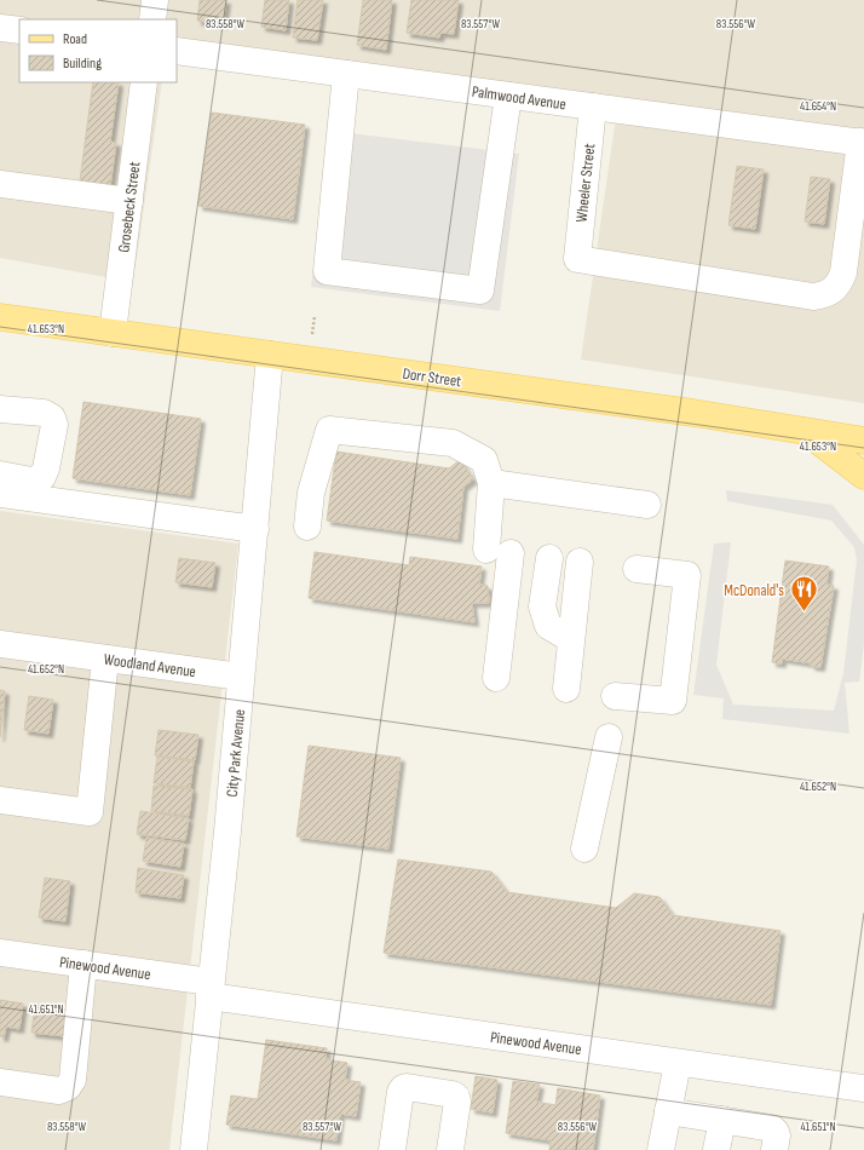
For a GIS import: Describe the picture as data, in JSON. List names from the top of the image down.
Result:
{
  "streets": {
    "main road": ["Dorr Street"],
    "street": [
      "Palmwood Avenue",
      "Wheeler Street",
      "Grosebeck Street",
      "Woodland Avenue",
      "City Park Avenue",
      "Pinewood Avenue"
    ]
  },
  "crossings": [
    ["Palmwood Avenue", "Wheeler Street"],
    ["Grosebeck Street", "Dorr Street"],
    ["Dorr Street", "City Park Avenue"],
    ["Woodland Avenue", "City Park Avenue"],
    ["City Park Avenue", "Pinewood Avenue"]
  ],
  "places": {
    "restaurant": ["McDonald's"]
  },
  "legend": ["Road", "Building"],
  "coordinates": [
    "83.558°W",
    "83.557°W",
    "83.556°W",
    "41.654°N",
    "41.653°N",
    "41.652°N",
    "41.651°N"
  ]
}
